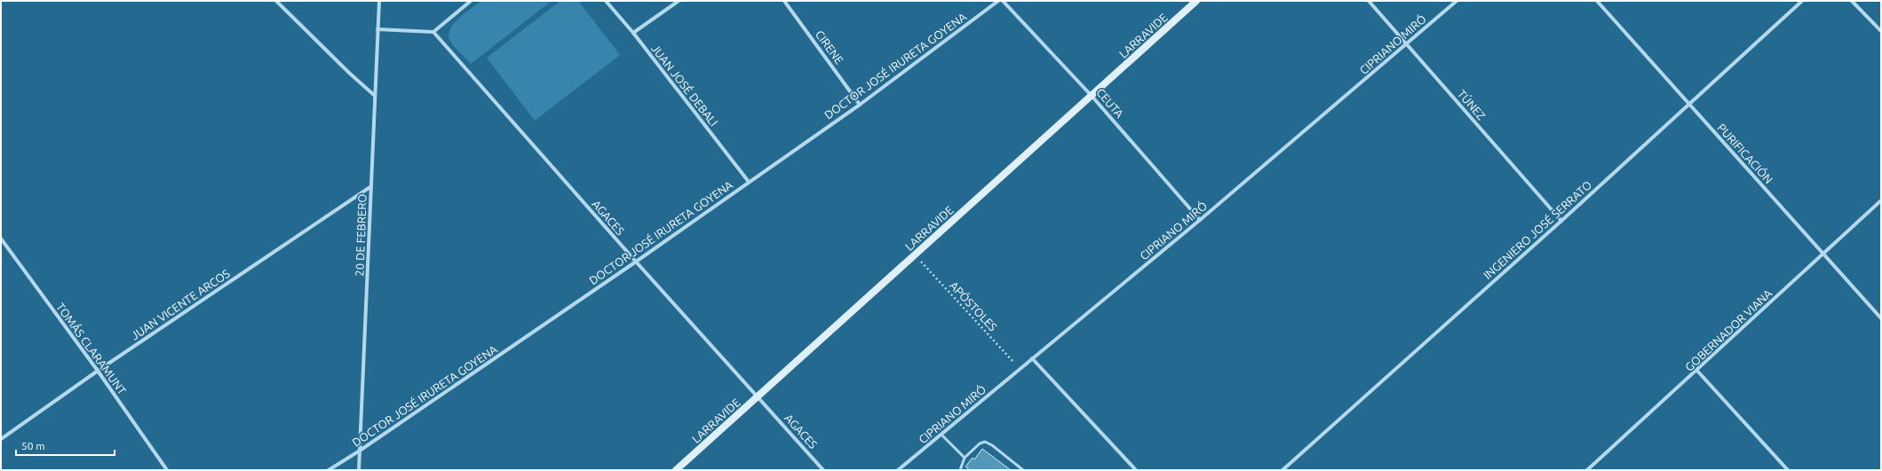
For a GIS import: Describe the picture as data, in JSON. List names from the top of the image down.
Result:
{
  "streets": {
    "street": [
      "LARRAVIDE",
      "CIPRIANO MIRÓ",
      "CIRENE",
      "DOCTOR JOSÉ IRURETA GOYENA",
      "JUAN JOSÉ DEBALI",
      "CEUTA",
      "TÚNEZ",
      "PURIFICACIÓN",
      "AGACES",
      "INGENIERO JOSÉ SERRATO",
      "20 DE FEBRERO",
      "JUAN VICENTE ARCOS",
      "GOBERNADOR VIANA",
      "TOMÁS CLARAMUNT"
    ],
    "path": ["APÓSTOLES"]
  },
  "crossings": [
    ["LARRAVIDE", "CEUTA"],
    ["LARRAVIDE", "AGACES"],
    ["LARRAVIDE", "APÓSTOLES"],
    ["CIPRIANO MIRÓ", "CEUTA"],
    ["CIPRIANO MIRÓ", "TÚNEZ"],
    ["CIPRIANO MIRÓ", "APÓSTOLES"],
    ["CIRENE", "DOCTOR JOSÉ IRURETA GOYENA"],
    ["DOCTOR JOSÉ IRURETA GOYENA", "JUAN JOSÉ DEBALI"],
    ["DOCTOR JOSÉ IRURETA GOYENA", "AGACES"],
    ["DOCTOR JOSÉ IRURETA GOYENA", "20 DE FEBRERO"],
    ["TÚNEZ", "INGENIERO JOSÉ SERRATO"],
    ["PURIFICACIÓN", "INGENIERO JOSÉ SERRATO"],
    ["PURIFICACIÓN", "GOBERNADOR VIANA"],
    ["20 DE FEBRERO", "JUAN VICENTE ARCOS"],
    ["JUAN VICENTE ARCOS", "TOMÁS CLARAMUNT"]
  ],
  "scale_bar": "50 m"
}
